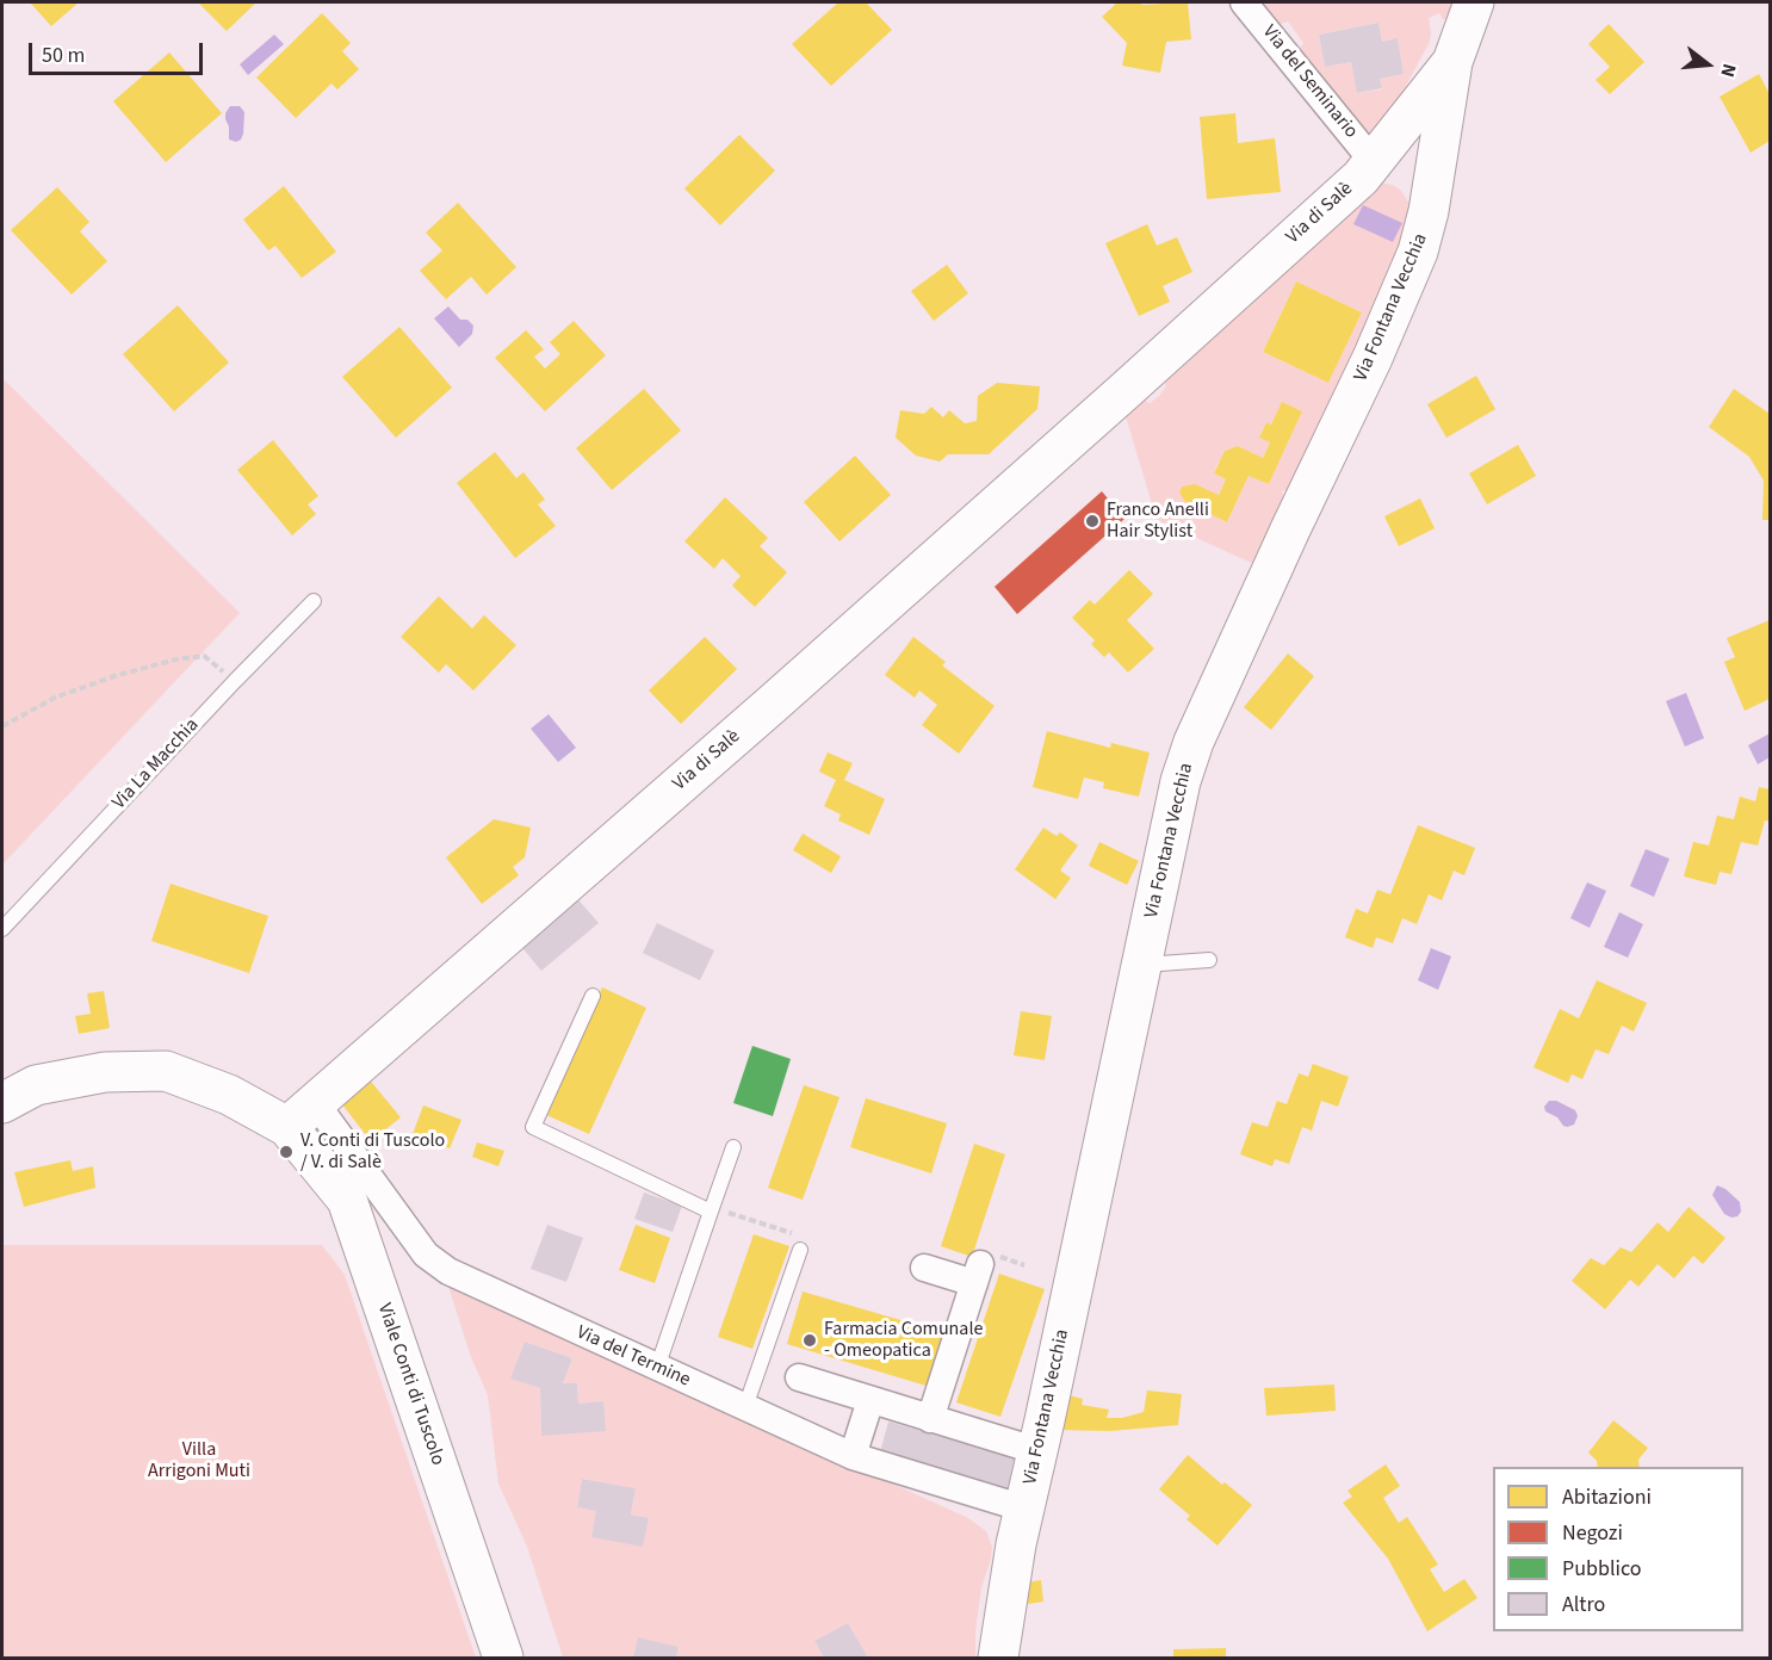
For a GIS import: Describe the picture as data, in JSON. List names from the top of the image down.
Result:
{
  "streets": {
    "main road": ["Via di Salè", "Via Fontana Vecchia", "Viale Conti di Tuscolo"],
    "street": ["Via del Seminario", "Via del Termine"],
    "lane": ["Via La Macchia"]
  },
  "crossings": [
    ["Via del Seminario", "Via di Salè"],
    ["Via di Salè", "Via Fontana Vecchia"],
    ["Via di Salè", "Via del Termine"],
    ["Via di Salè", "Viale Conti di Tuscolo"],
    ["Via Fontana Vecchia", "Via del Termine"],
    ["Via del Termine", "Viale Conti di Tuscolo"]
  ],
  "parks": ["Villa Arrigoni Muti"],
  "places": ["Franco Anelli Hair Stylist", "V. Conti di Tuscolo / V. di Salè", "Farmacia Comunale - Omeopatica"],
  "legend": [
    "Abitazioni",
    "Negozi",
    "Pubblico",
    "Altro"
  ],
  "scale_bar": "50 m",
  "north": "right"
}
